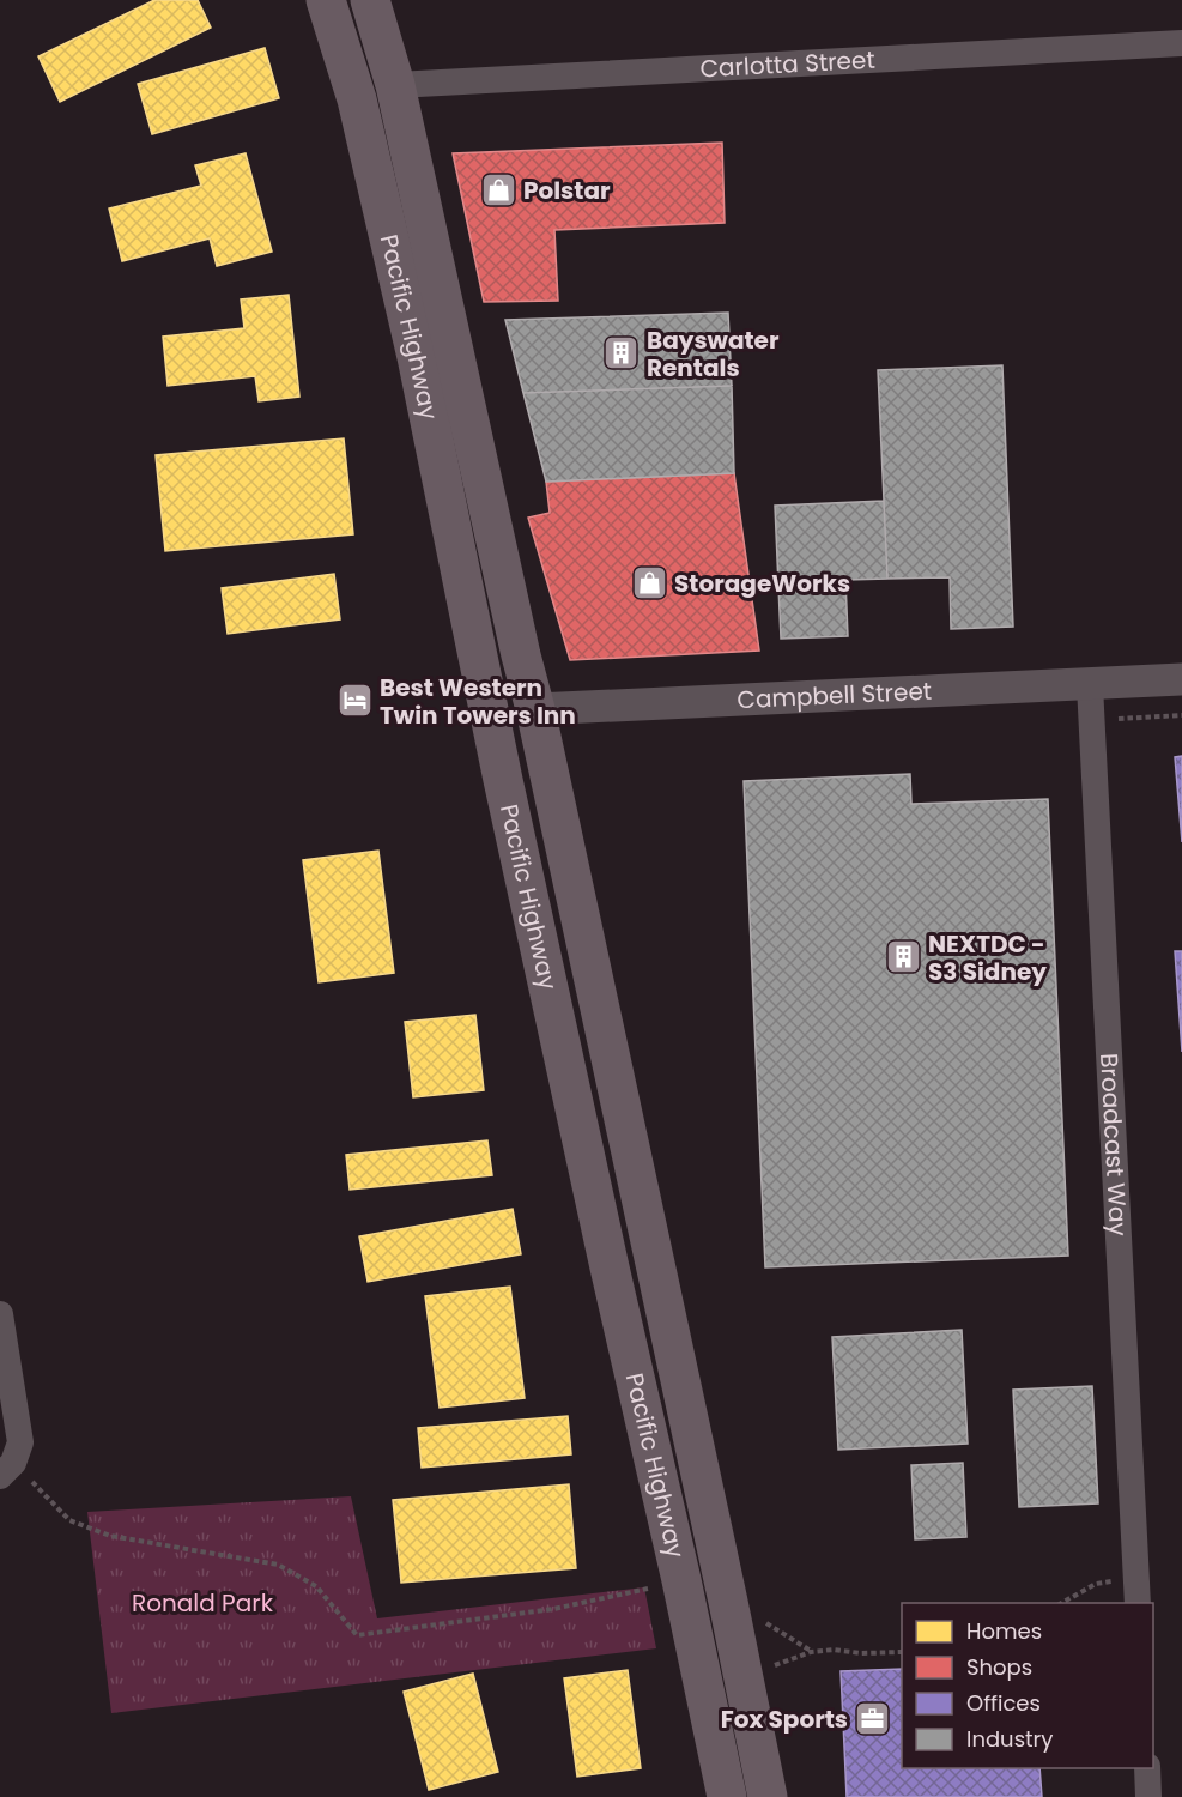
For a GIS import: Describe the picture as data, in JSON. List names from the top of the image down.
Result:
{
  "streets": {
    "main road": ["Pacific Highway", "Campbell Street"],
    "street": ["Carlotta Street", "Broadcast Way"]
  },
  "crossings": [
    ["Carlotta Street", "Pacific Highway"],
    ["Pacific Highway", "Campbell Street"],
    ["Campbell Street", "Broadcast Way"]
  ],
  "parks": ["Ronald Park"],
  "places": {
    "shop": ["Polstar", "StorageWorks"],
    "building": ["Bayswater Rentals", "NEXTDC - S3 Sidney"],
    "hotel": ["Best Western Twin Towers Inn"],
    "office": ["Fox Sports"]
  },
  "legend": [
    "Homes",
    "Shops",
    "Offices",
    "Industry"
  ]
}
